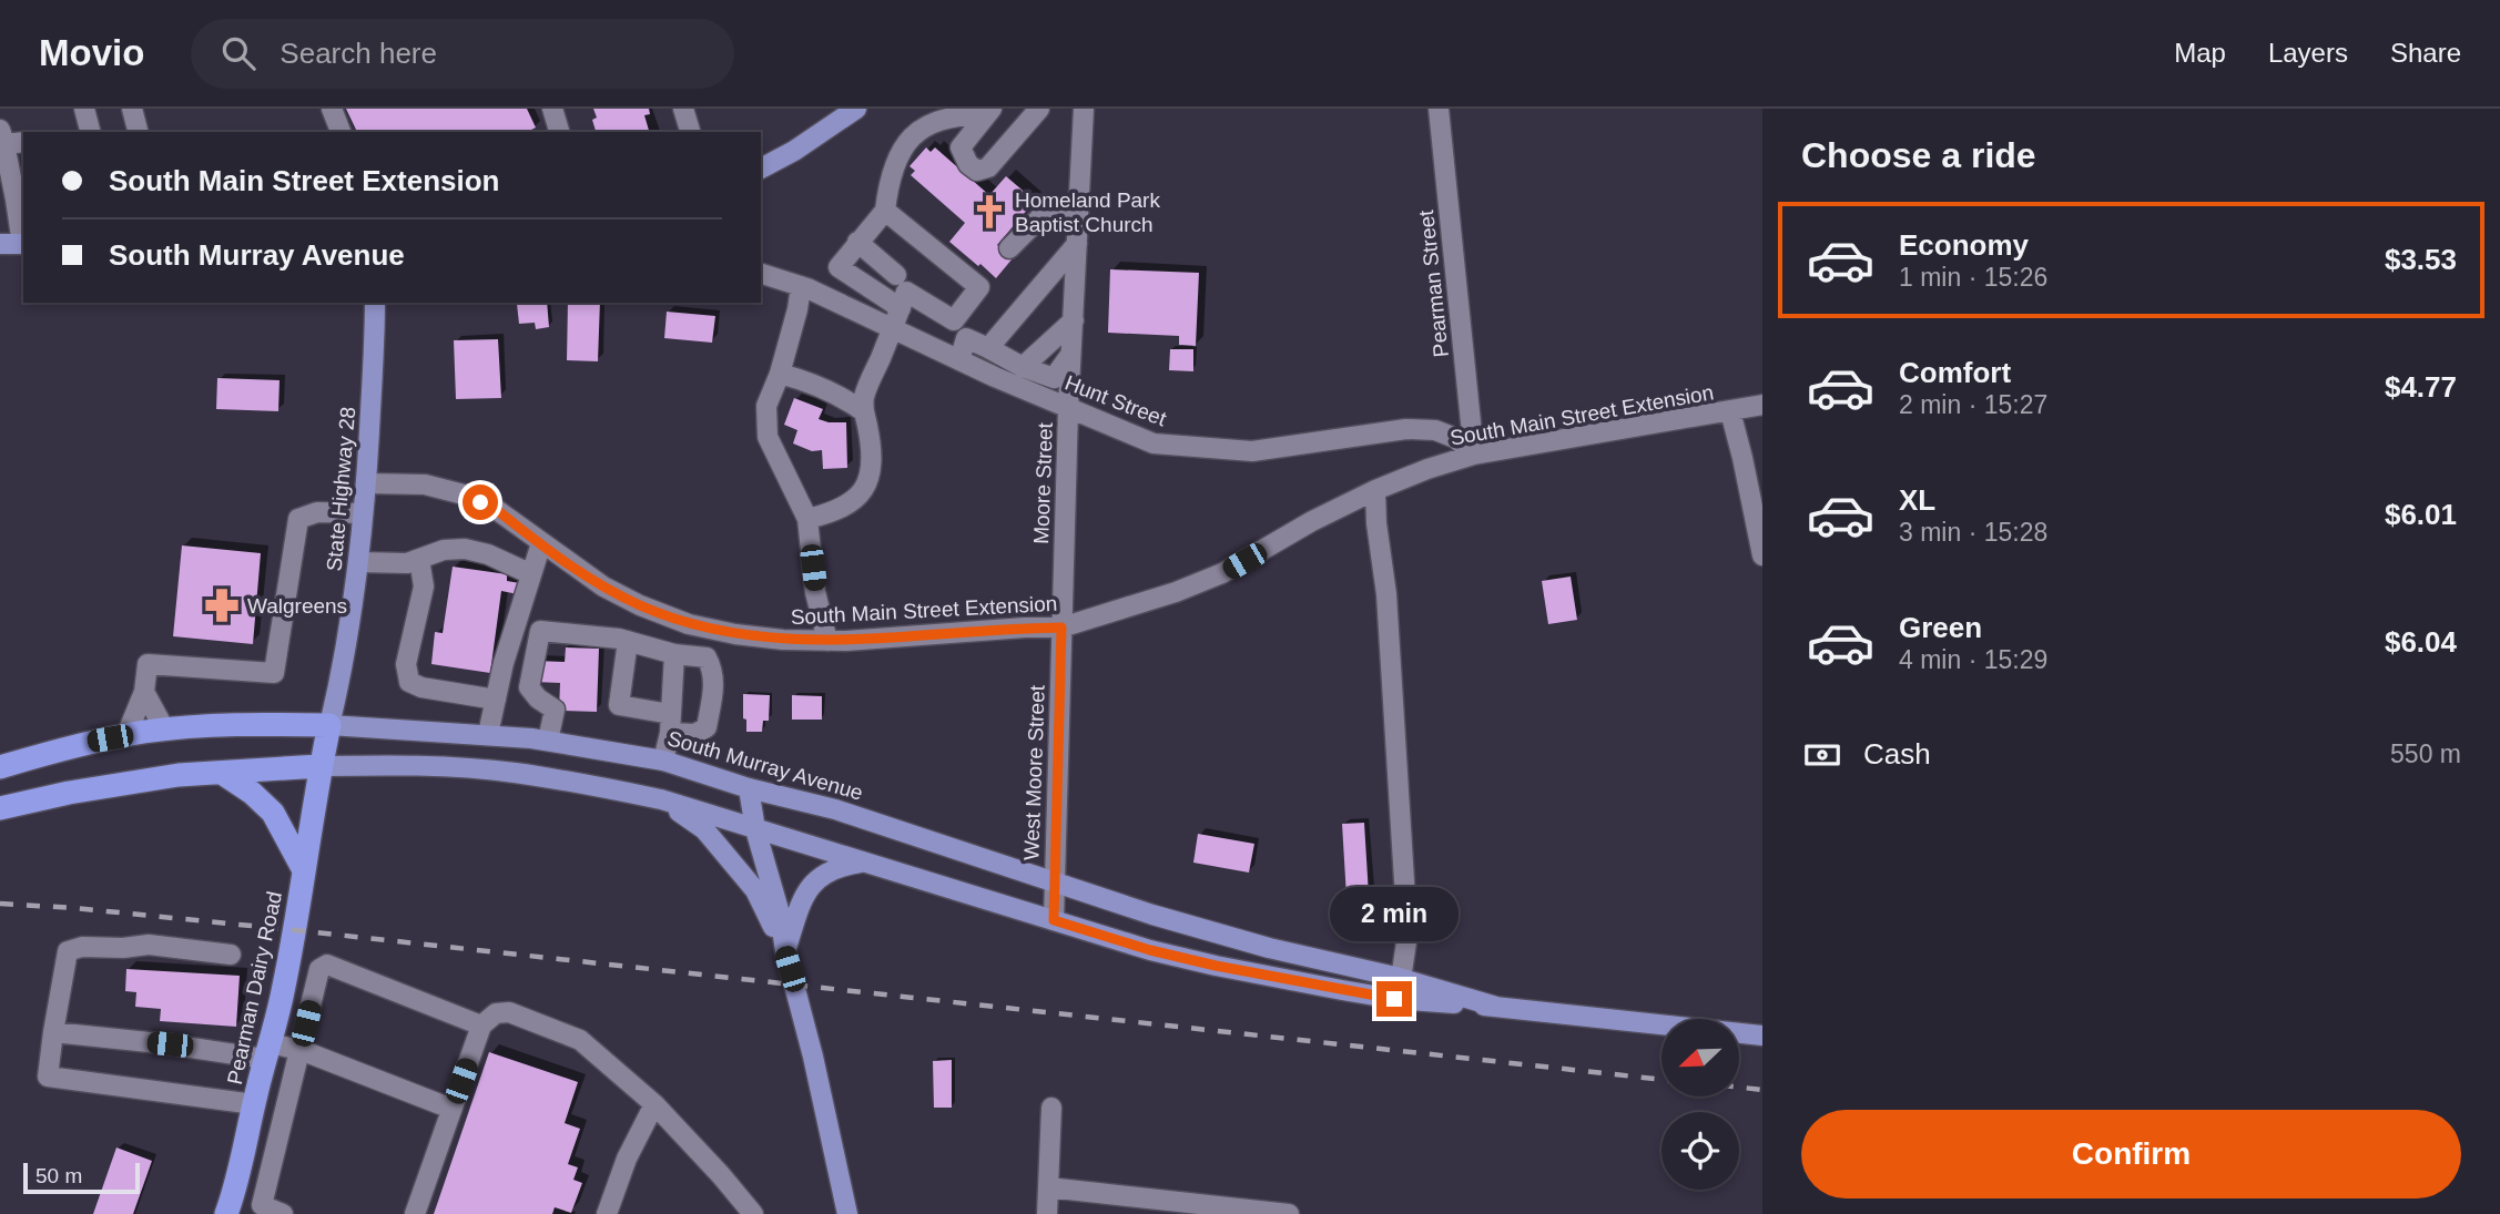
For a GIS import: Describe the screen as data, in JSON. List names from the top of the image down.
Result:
{
  "streets": {
    "highway": ["South Murray Avenue", "Pearman Dairy Road"],
    "main road": ["State Highway 28"],
    "street": [
      "Pearman Street",
      "Hunt Street",
      "South Main Street Extension",
      "Moore Street",
      "West Moore Street"
    ]
  },
  "crossings": [
    ["Pearman Street", "Hunt Street"],
    ["Pearman Street", "South Main Street Extension"],
    ["Hunt Street", "South Main Street Extension"],
    ["Hunt Street", "Moore Street"],
    ["South Main Street Extension", "Moore Street"],
    ["South Main Street Extension", "State Highway 28"],
    ["South Main Street Extension", "West Moore Street"],
    ["Moore Street", "West Moore Street"],
    ["State Highway 28", "South Murray Avenue"],
    ["State Highway 28", "Pearman Dairy Road"],
    ["South Murray Avenue", "West Moore Street"],
    ["South Murray Avenue", "Pearman Dairy Road"]
  ],
  "places": {
    "church": ["Homeland Park Baptist Church"],
    "pharmacy": ["Walgreens"]
  },
  "scale_bar": "50 m",
  "north": "bottom left",
  "page": {
    "header": "Movio",
    "search": "Search here",
    "nav": ["Map", "Layers", "Share"],
    "heading": "Choose a ride",
    "banner": ["South Main Street Extension", "South Murray Avenue"],
    "list": [
      {
        "name": "Economy",
        "note": "1 min · 15:26",
        "value": "$3.53"
      },
      {
        "name": "Comfort",
        "note": "2 min · 15:27",
        "value": "$4.77"
      },
      {
        "name": "XL",
        "note": "3 min · 15:28",
        "value": "$6.01"
      },
      {
        "name": "Green",
        "note": "4 min · 15:29",
        "value": "$6.04"
      }
    ],
    "pay": ["Cash", "550 m"],
    "bubble": "2 min",
    "buttons": "Confirm",
    "scale": "50 m"
  }
}
